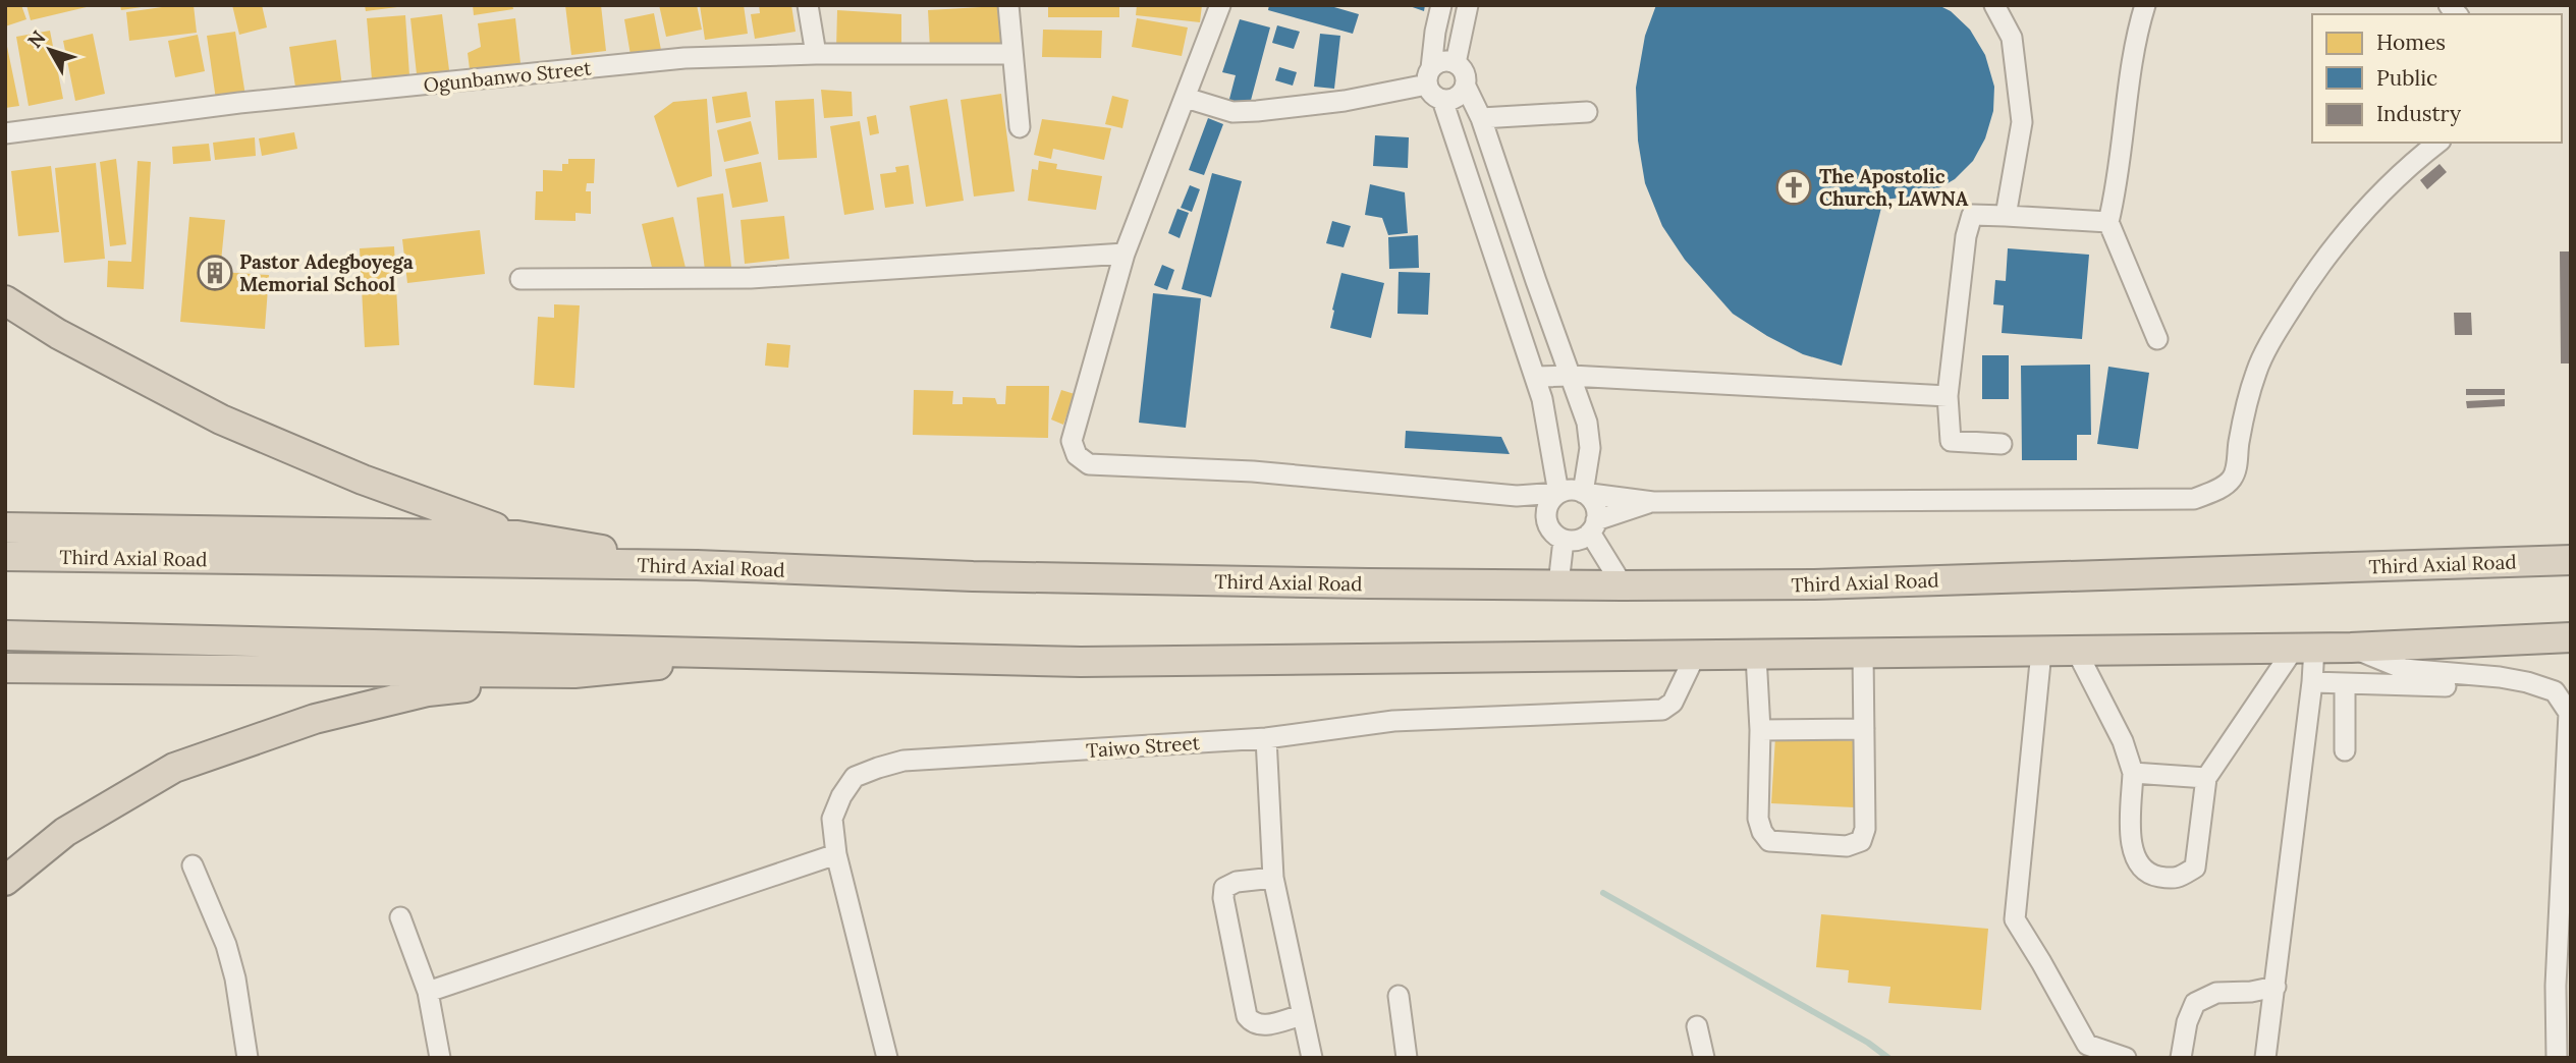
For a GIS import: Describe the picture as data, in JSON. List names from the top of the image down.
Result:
{
  "streets": {
    "highway": ["Third Axial Road"],
    "street": ["Ogunbanwo Street", "Taiwo Street"]
  },
  "places": {
    "church": ["The Apostolic Church, LAWNA"],
    "building": ["Pastor Adegboyega Memorial School"]
  },
  "legend": ["Homes", "Public", "Industry"],
  "north": "top left"
}
